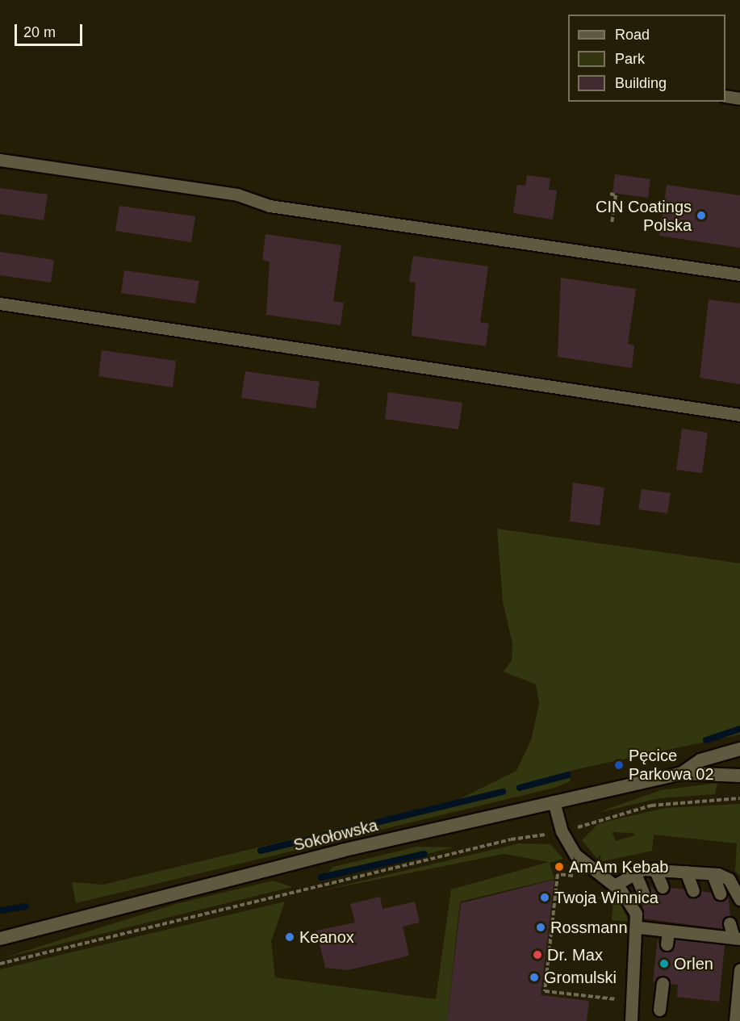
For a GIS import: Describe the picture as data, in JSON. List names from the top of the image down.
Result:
{
  "streets": {
    "street": ["Sokołowska"]
  },
  "places": [
    "CIN Coatings Polska",
    "Pęcice Parkowa 02",
    "AmAm Kebab",
    "Twoja Winnica",
    "Rossmann",
    "Keanox",
    "Dr. Max",
    "Orlen",
    "Gromulski"
  ],
  "legend": ["Road", "Park", "Building"],
  "scale_bar": "20 m"
}
